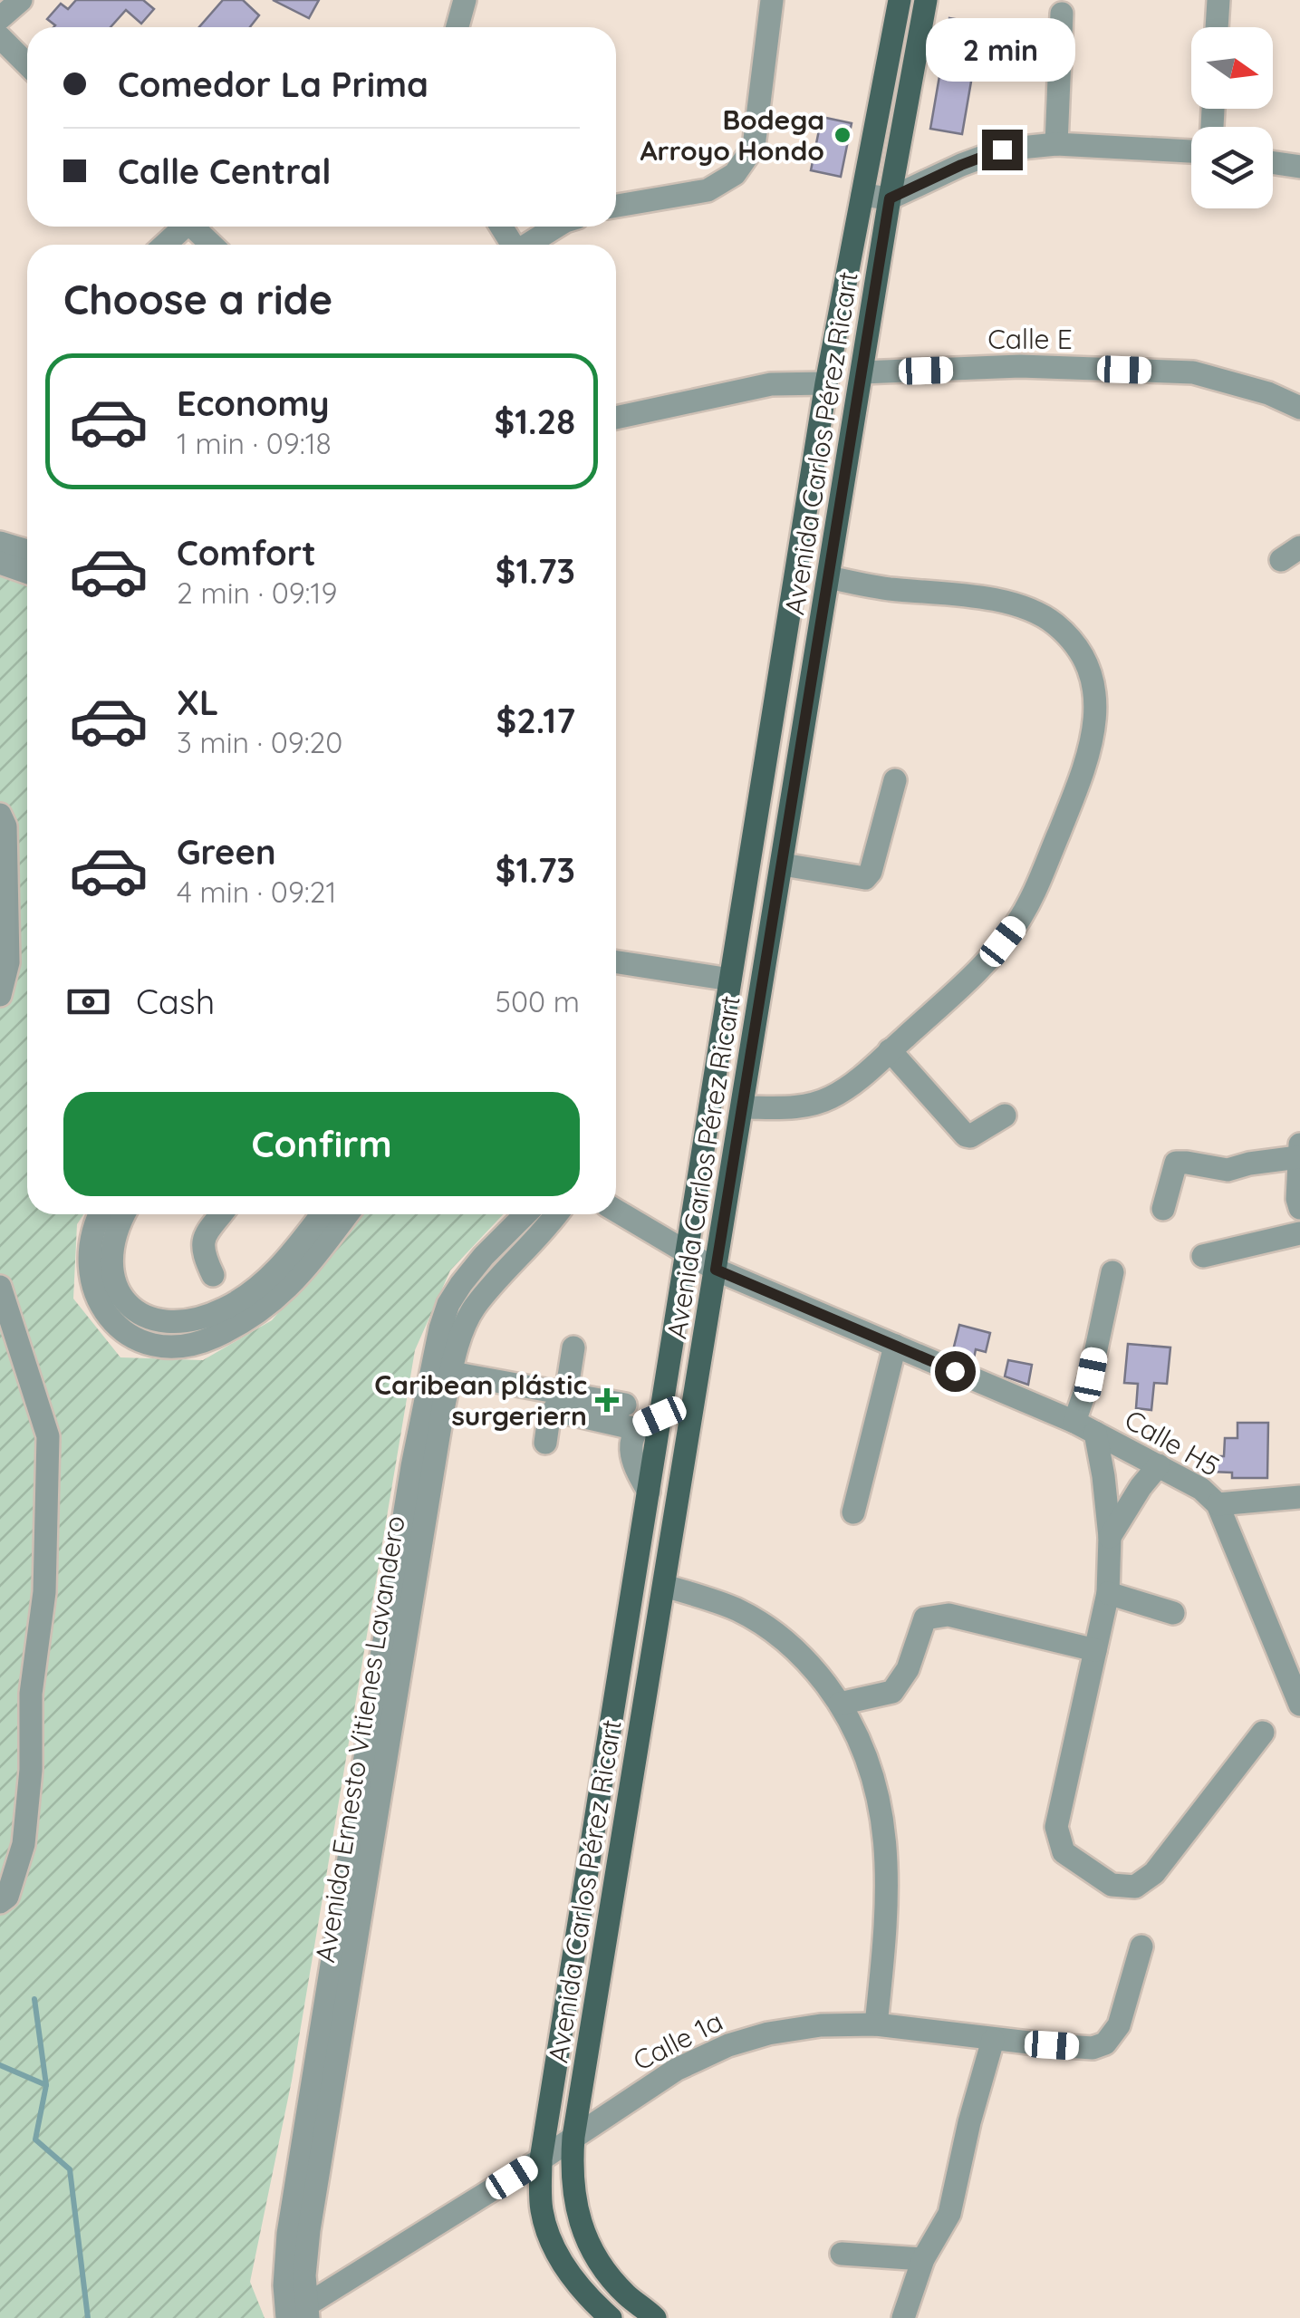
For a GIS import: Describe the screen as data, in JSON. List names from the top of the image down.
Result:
{
  "streets": {
    "main road": ["Avenida Carlos Pérez Ricart"],
    "street": [
      "Calle E",
      "Calle H5",
      "Avenida Ernesto Vitienes Lavandero",
      "Calle 1a"
    ]
  },
  "crossings": [
    ["Calle E", "Avenida Carlos Pérez Ricart"],
    ["Avenida Carlos Pérez Ricart", "Calle H5"],
    ["Avenida Carlos Pérez Ricart", "Calle 1a"],
    ["Avenida Ernesto Vitienes Lavandero", "Calle 1a"]
  ],
  "places": {
    "other": ["Bodega Arroyo Hondo"],
    "health": ["Caribean plástic surgeriern"]
  },
  "north": "right",
  "page": {
    "bubble": "2 min",
    "banner": ["Comedor La Prima", "Calle Central"],
    "heading": "Choose a ride",
    "list": [
      {
        "name": "Economy",
        "note": "1 min · 09:18",
        "value": "$1.28"
      },
      {
        "name": "Comfort",
        "note": "2 min · 09:19",
        "value": "$1.73"
      },
      {
        "name": "XL",
        "note": "3 min · 09:20",
        "value": "$2.17"
      },
      {
        "name": "Green",
        "note": "4 min · 09:21",
        "value": "$1.73"
      }
    ],
    "pay": ["Cash", "500 m"],
    "buttons": "Confirm"
  }
}
